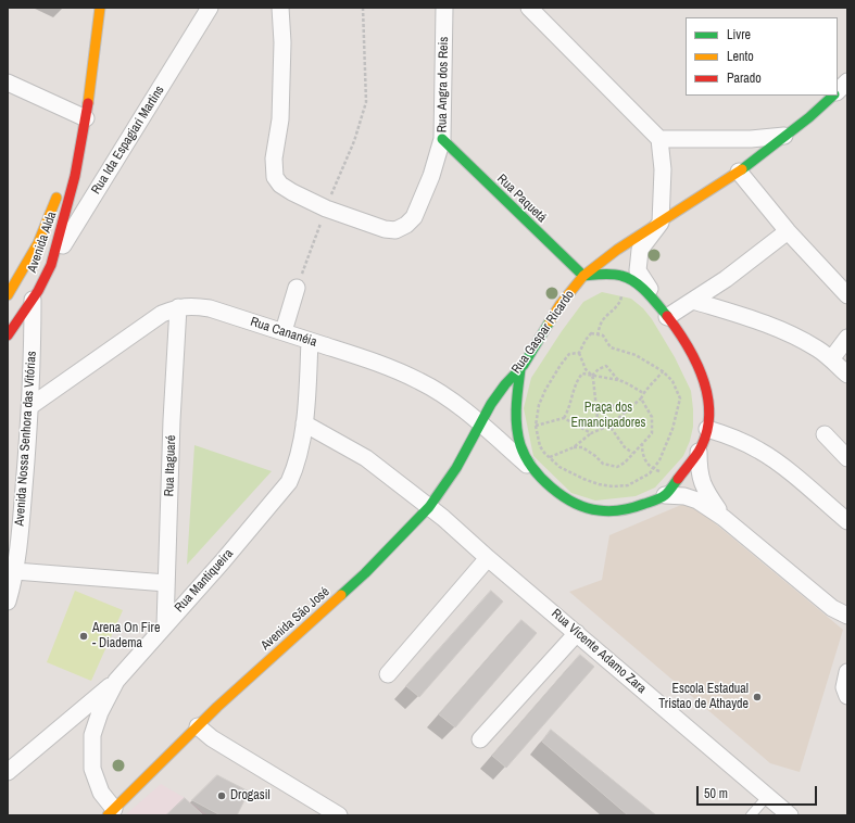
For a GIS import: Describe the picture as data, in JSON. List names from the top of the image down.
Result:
{
  "streets": {
    "street": [
      "Rua Angra dos Reis",
      "Rua Ida Espagiari Martins",
      "Rua Paquetá",
      "Avenida Alda",
      "Rua Cananéia",
      "Rua Gaspar Ricardo",
      "Avenida Nossa Senhora das Vitórias",
      "Rua Itaguaré",
      "Rua Mantiqueira",
      "Avenida São José",
      "Rua Vicente Adamo Zara"
    ]
  },
  "crossings": [
    ["Rua Angra dos Reis", "Rua Paquetá"],
    ["Rua Ida Espagiari Martins", "Avenida Alda"],
    ["Rua Paquetá", "Rua Gaspar Ricardo"],
    ["Rua Cananéia", "Rua Gaspar Ricardo"],
    ["Rua Cananéia", "Avenida Nossa Senhora das Vitórias"],
    ["Rua Cananéia", "Rua Itaguaré"],
    ["Rua Cananéia", "Rua Mantiqueira"],
    ["Rua Cananéia", "Avenida São José"],
    ["Rua Gaspar Ricardo", "Avenida São José"],
    ["Rua Itaguaré", "Rua Mantiqueira"],
    ["Rua Mantiqueira", "Avenida São José"],
    ["Rua Mantiqueira", "Rua Vicente Adamo Zara"],
    ["Avenida São José", "Rua Vicente Adamo Zara"]
  ],
  "parks": ["Praça dos Emancipadores"],
  "places": ["Arena On Fire - Diadema", "Escola Estadual Tristao de Athayde", "Drogasil"],
  "legend": ["Livre", "Lento", "Parado"],
  "scale_bar": "50 m"
}
